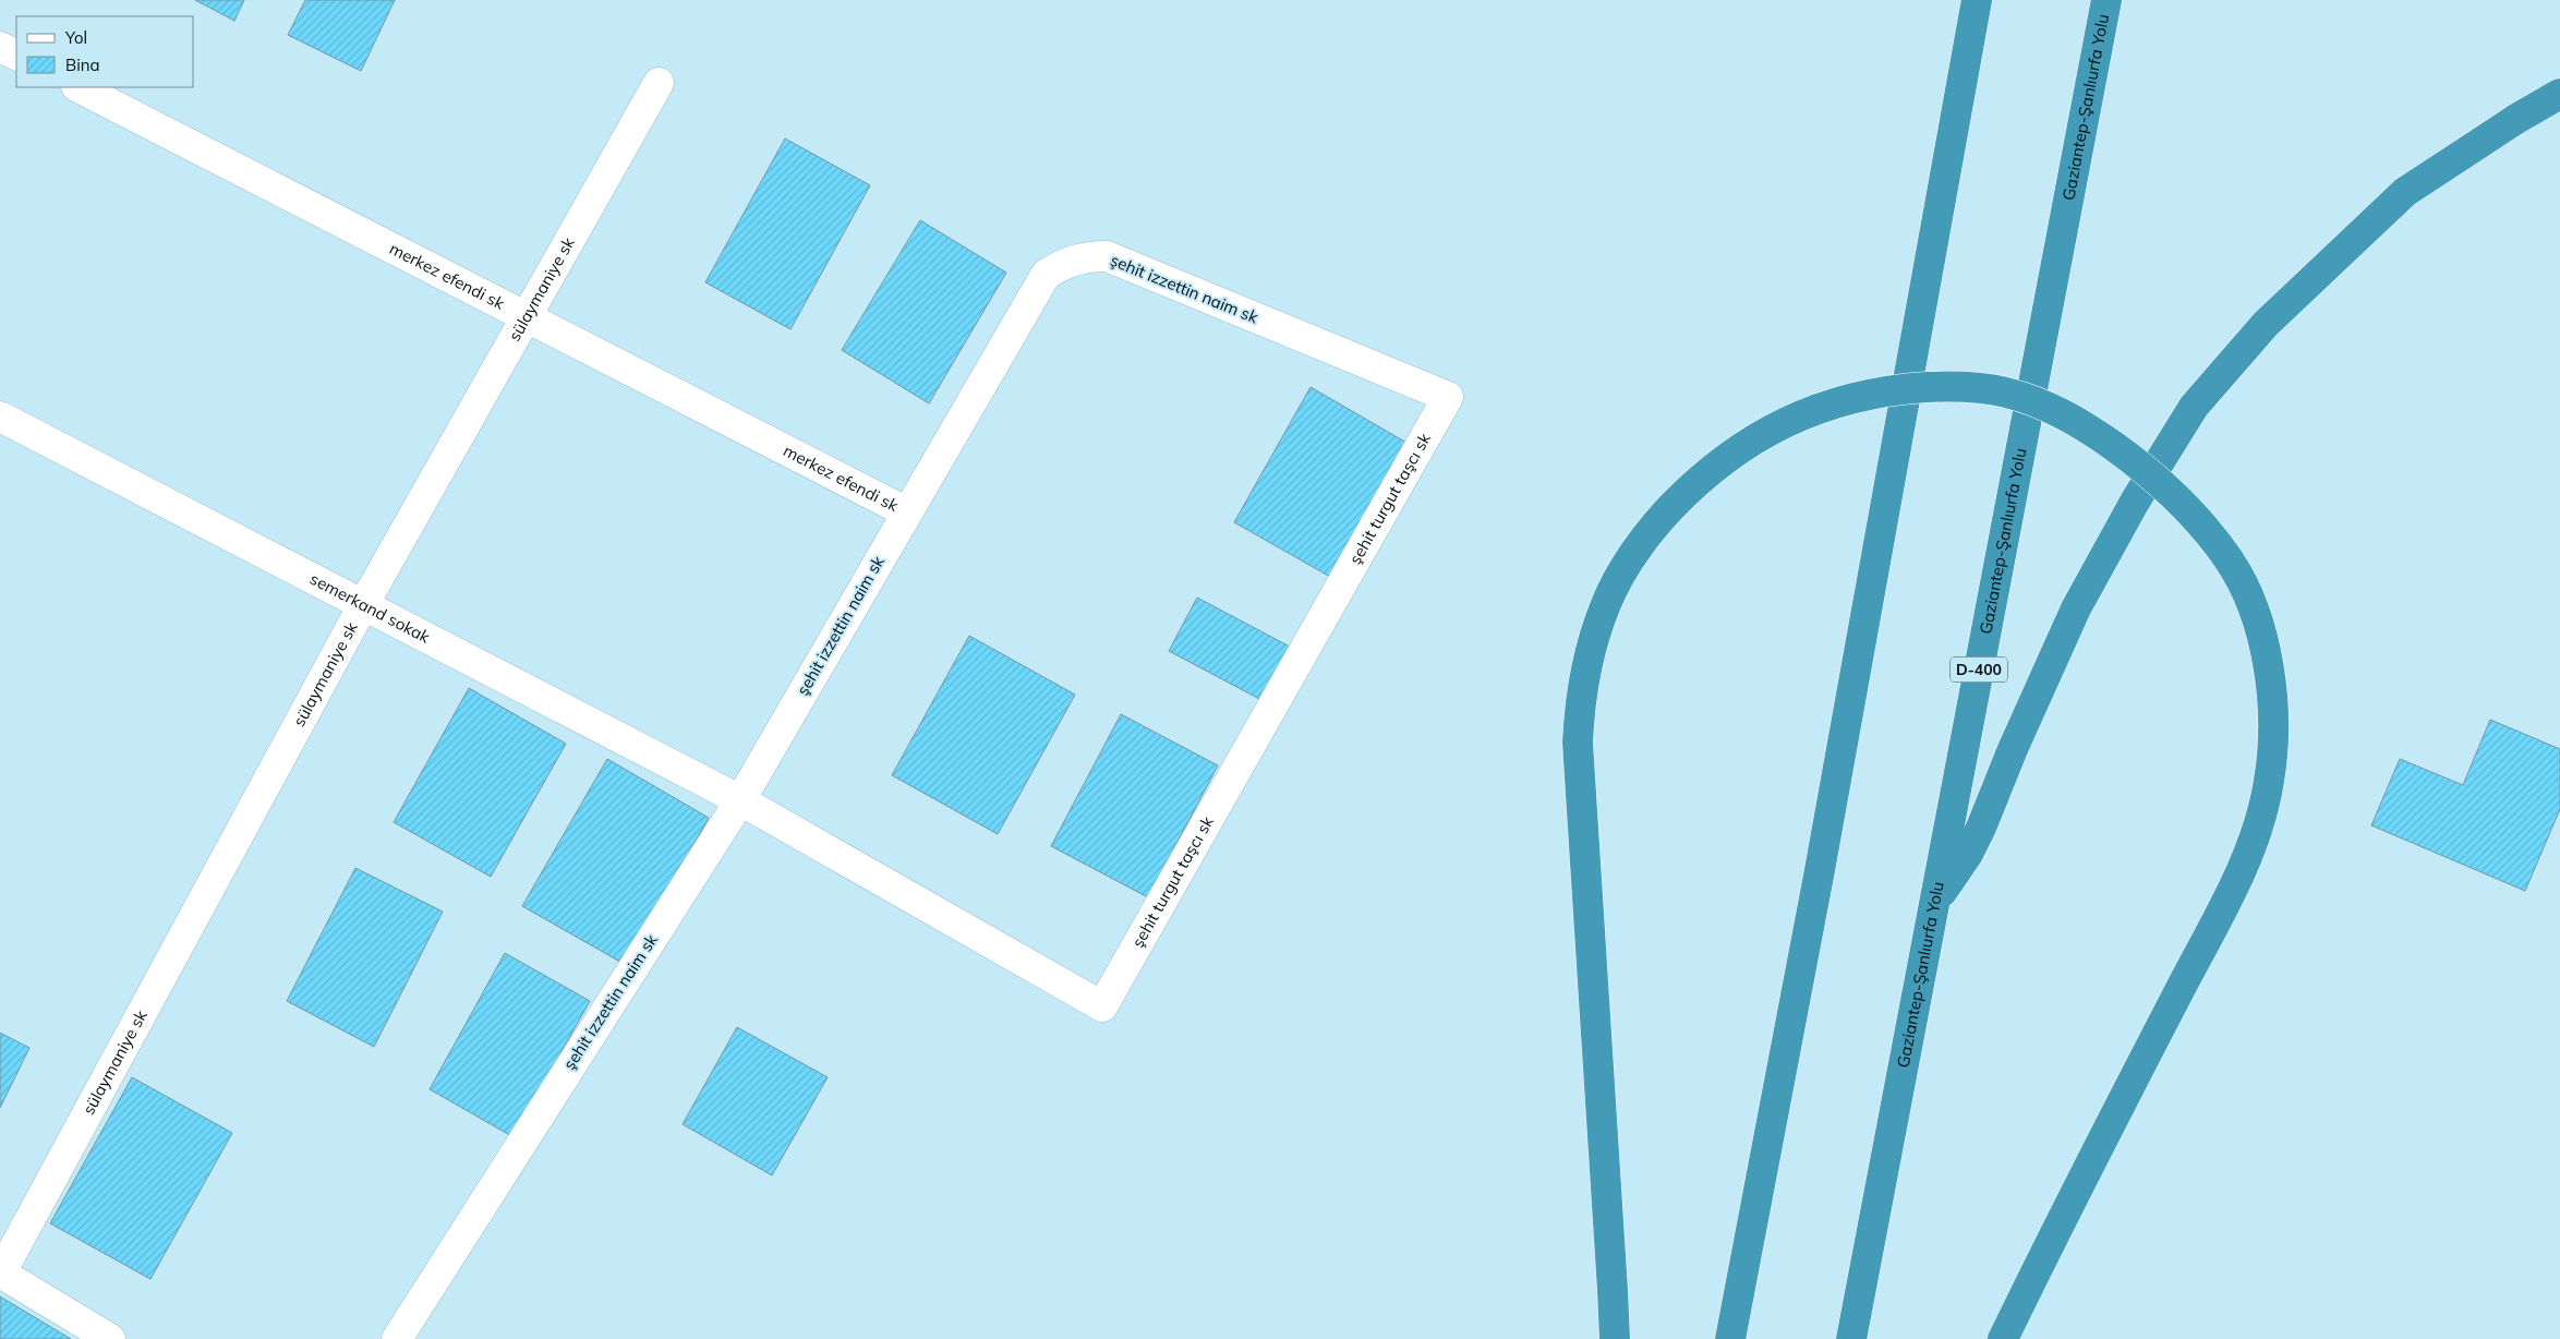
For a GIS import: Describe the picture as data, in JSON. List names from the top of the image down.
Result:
{
  "streets": {
    "highway": ["Gaziantep-Şanlıurfa Yolu", "D-400"],
    "street": [
      "merkez efendi sk",
      "şehit izzettin naim sk",
      "sülaymaniye sk",
      "şehit turgut taşcı sk",
      "semerkand sokak"
    ]
  },
  "crossings": [
    ["merkez efendi sk", "şehit izzettin naim sk"],
    ["merkez efendi sk", "sülaymaniye sk"],
    ["şehit izzettin naim sk", "şehit turgut taşcı sk"],
    ["şehit izzettin naim sk", "semerkand sokak"],
    ["sülaymaniye sk", "semerkand sokak"],
    ["şehit turgut taşcı sk", "semerkand sokak"]
  ],
  "legend": ["Yol", "Bina"]
}
